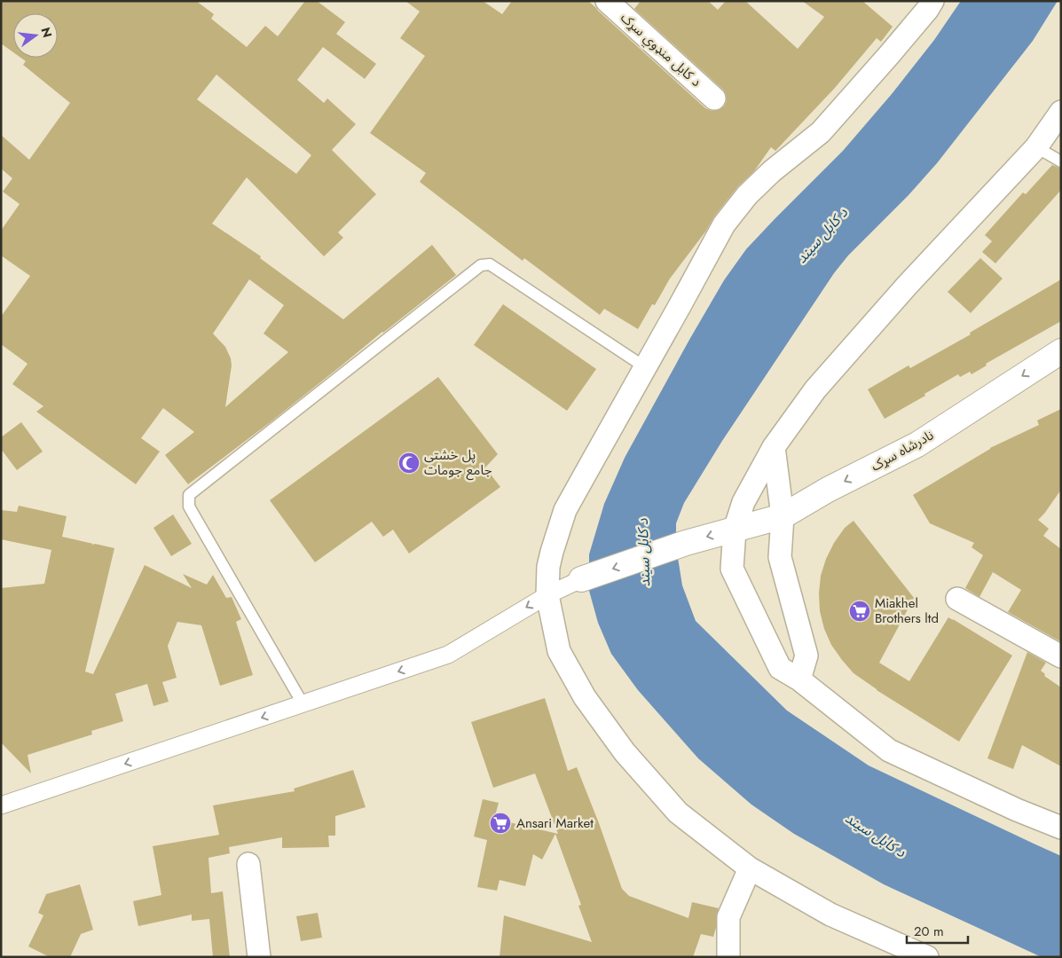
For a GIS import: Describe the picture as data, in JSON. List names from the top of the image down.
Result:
{
  "streets": {
    "street": ["د کابل منډوي سړک", "نادرشاه سړک"]
  },
  "water": ["د کابل سيند"],
  "places": {
    "mosque": ["پل خشتی جامع جومات"],
    "supermarket": ["Miakhel Brothers ltd", "Ansari Market"]
  },
  "scale_bar": "20 m",
  "north": "right"
}
